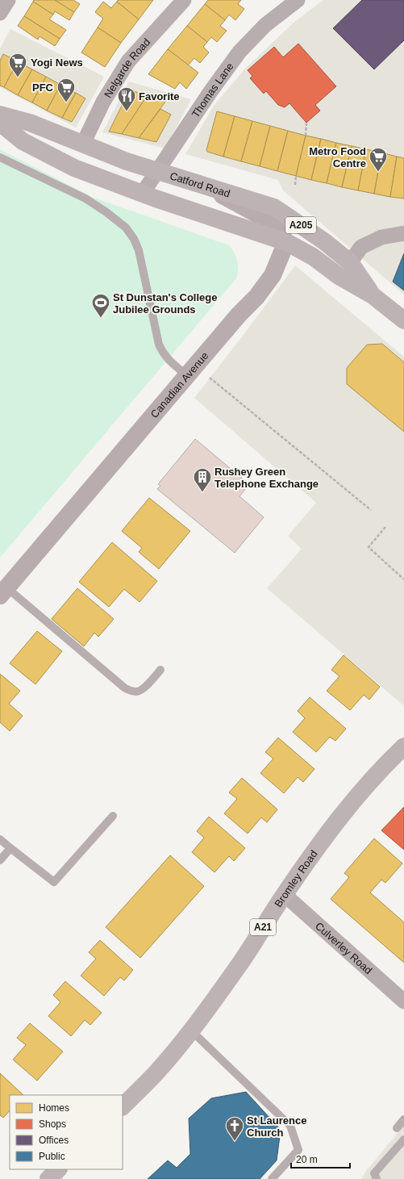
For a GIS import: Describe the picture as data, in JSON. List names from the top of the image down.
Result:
{
  "streets": {
    "highway": [
      "Catford Road",
      "A205",
      "Bromley Road",
      "A21"
    ],
    "street": [
      "Nelgarde Road",
      "Thomas Lane",
      "Canadian Avenue",
      "Culverley Road"
    ]
  },
  "crossings": [
    ["Nelgarde Road", "Catford Road"],
    ["Thomas Lane", "Catford Road"],
    ["Catford Road", "Canadian Avenue"],
    ["Bromley Road", "Culverley Road"]
  ],
  "places": {
    "supermarket": ["Yogi News", "PFC", "Metro Food Centre"],
    "restaurant": ["Favorite"],
    "sports": ["St Dunstan's College Jubilee Grounds"],
    "building": ["Rushey Green Telephone Exchange"],
    "church": ["St Laurence Church"]
  },
  "legend": [
    "Homes",
    "Shops",
    "Offices",
    "Public"
  ],
  "scale_bar": "20 m"
}
